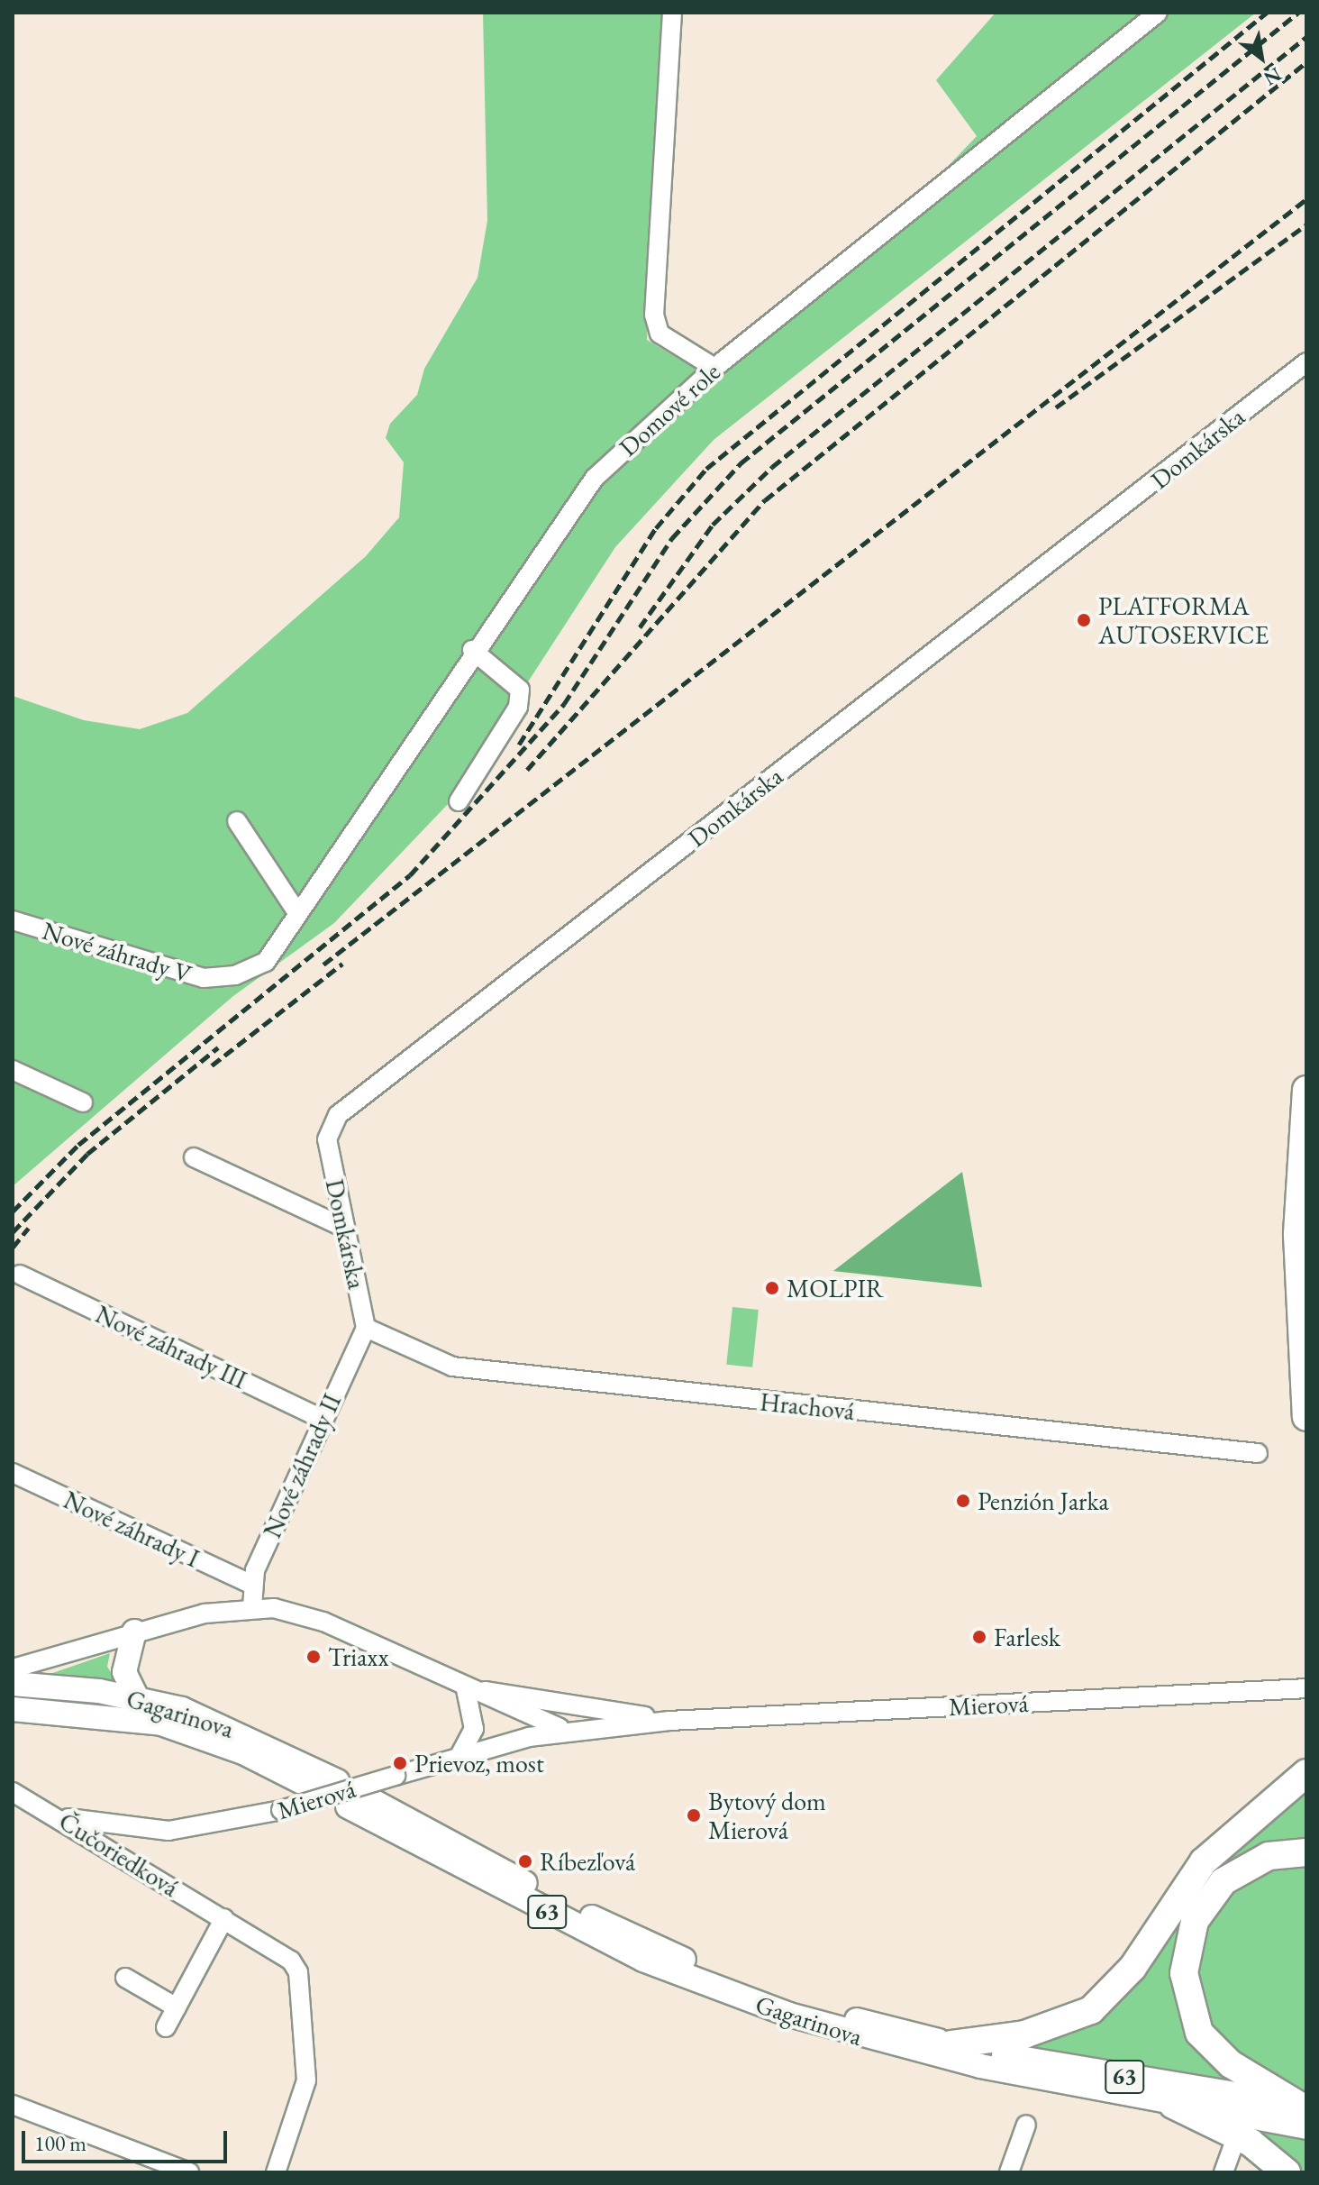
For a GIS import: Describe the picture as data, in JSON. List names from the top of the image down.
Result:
{
  "streets": {
    "main road": ["Gagarinova", "63"],
    "street": [
      "Domové role",
      "Domkárska",
      "Nové záhrady V",
      "Nové záhrady III",
      "Hrachová",
      "Nové záhrady II",
      "Nové záhrady I",
      "Mierová",
      "Čučoriedková"
    ]
  },
  "crossings": [
    ["Domové role", "Nové záhrady V"],
    ["Domkárska", "Hrachová"],
    ["Domkárska", "Nové záhrady II"],
    ["Nové záhrady III", "Nové záhrady II"],
    ["Hrachová", "Nové záhrady II"],
    ["Nové záhrady II", "Nové záhrady I"],
    ["Nové záhrady II", "Mierová"],
    ["Mierová", "Čučoriedková"]
  ],
  "places": [
    "PLATFORMA AUTOSERVICE",
    "MOLPIR",
    "Penzión Jarka",
    "Farlesk",
    "Triaxx",
    "Prievoz, most",
    "Bytový dom Mierová",
    "Ríbezľová"
  ],
  "scale_bar": "100 m",
  "north": "bottom right"
}
